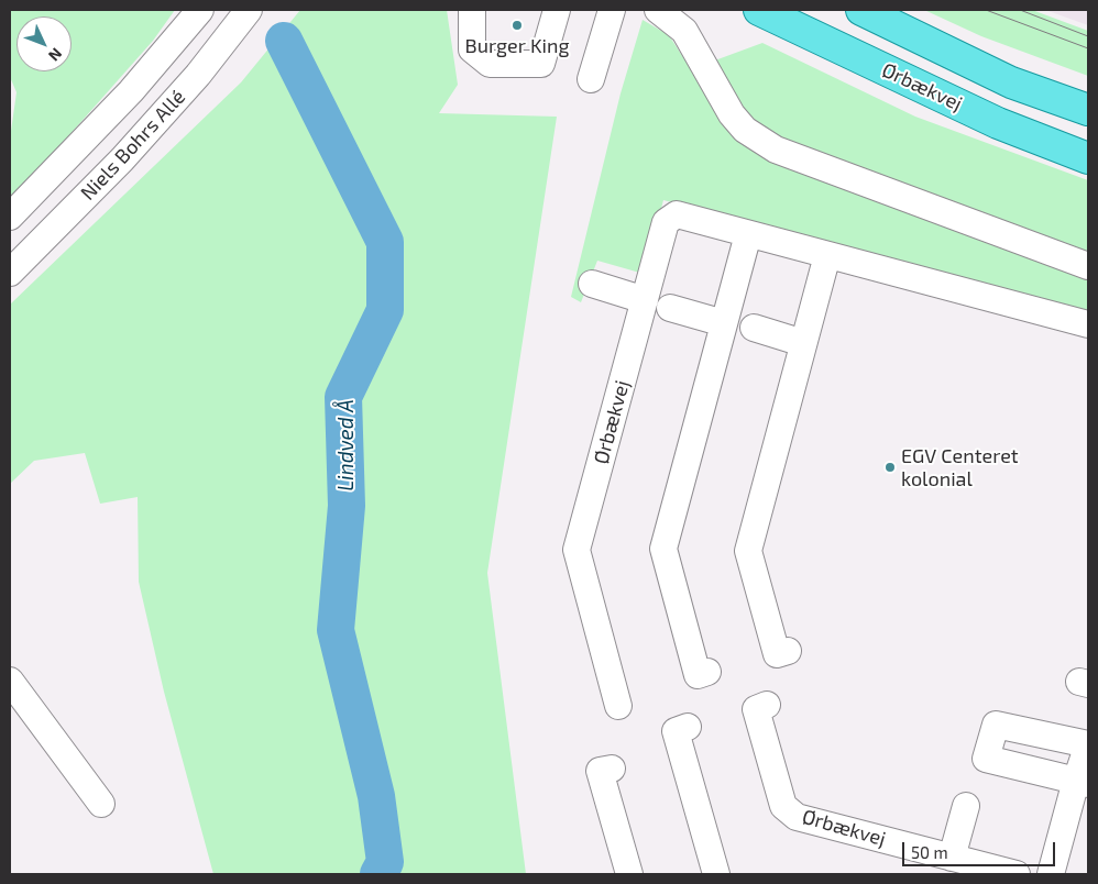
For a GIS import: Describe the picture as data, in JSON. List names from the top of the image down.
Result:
{
  "streets": {
    "main road": ["Ørbækvej"],
    "street": ["Niels Bohrs Allé"]
  },
  "water": ["Lindved Å"],
  "places": ["Burger King", "EGV Centeret kolonial"],
  "scale_bar": "50 m",
  "north": "bottom right"
}
